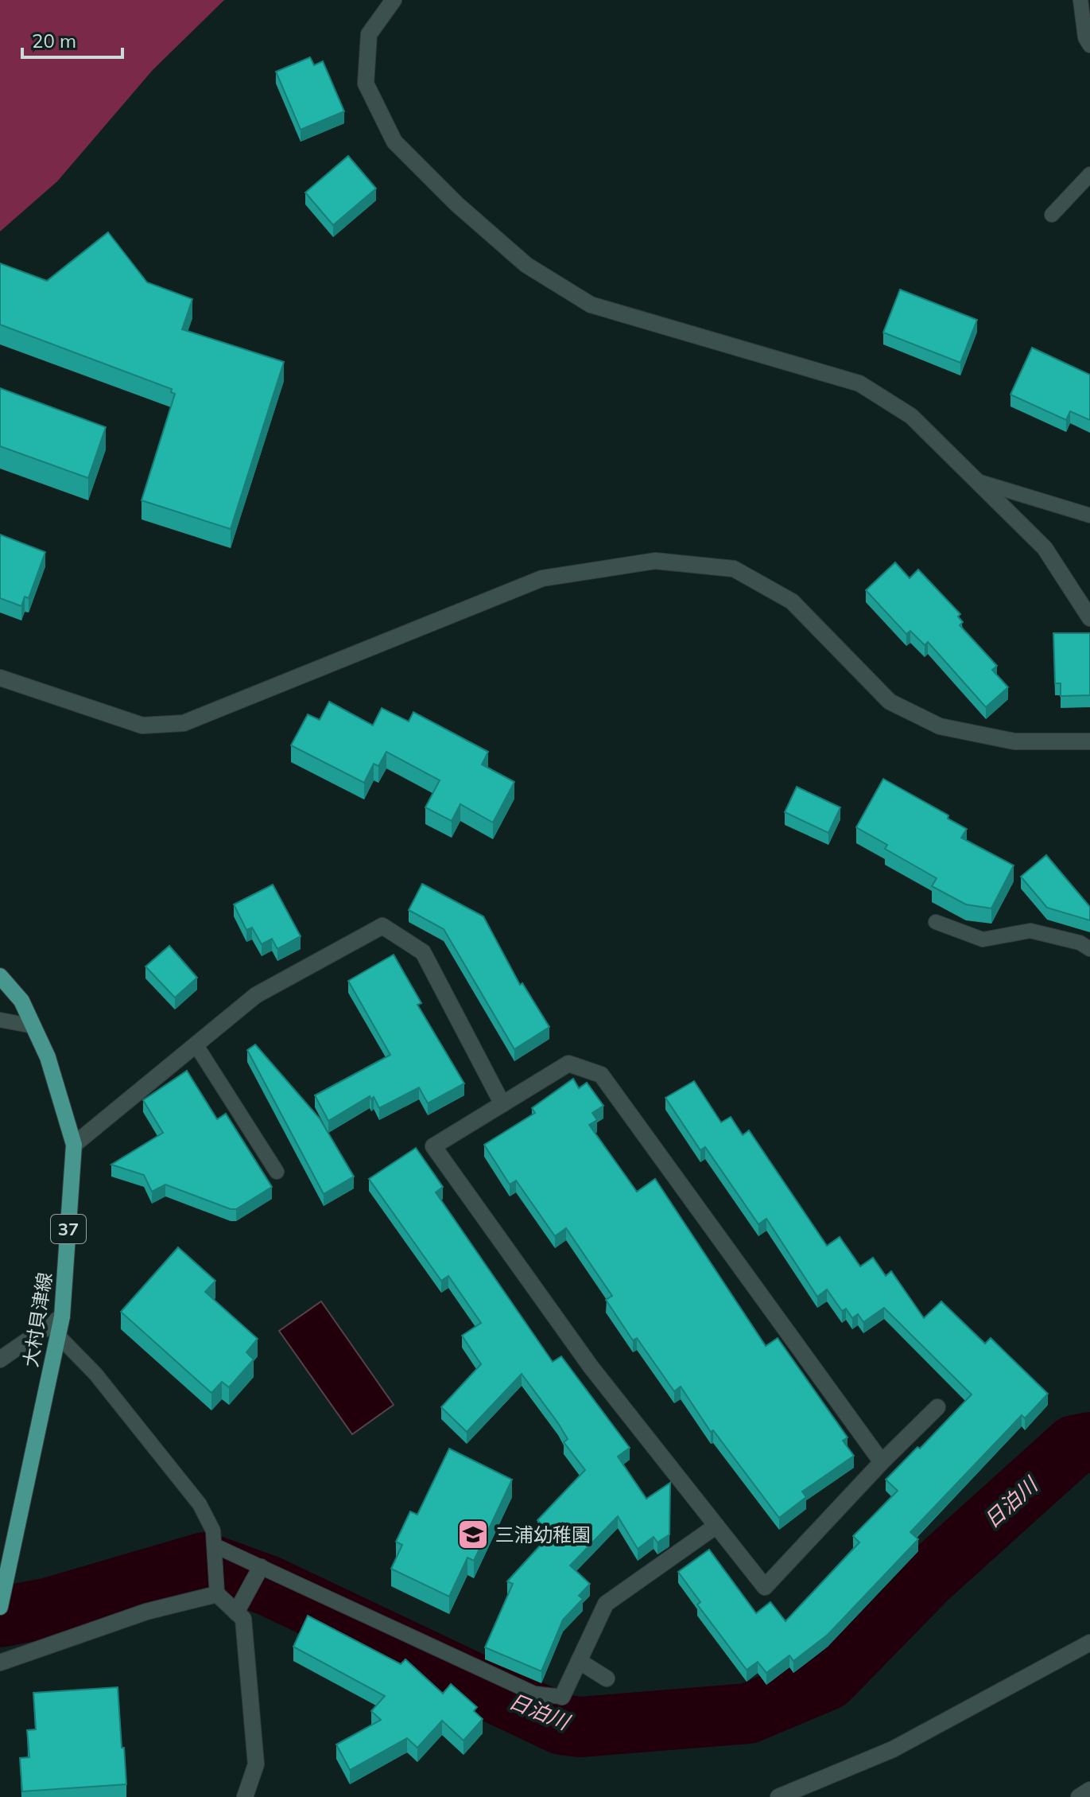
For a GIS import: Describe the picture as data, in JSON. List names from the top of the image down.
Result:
{
  "streets": {
    "main road": ["37", "大村貝津線"]
  },
  "water": ["日泊川"],
  "places": {
    "school or university": ["三浦幼稚園"]
  },
  "scale_bar": "20 m"
}
